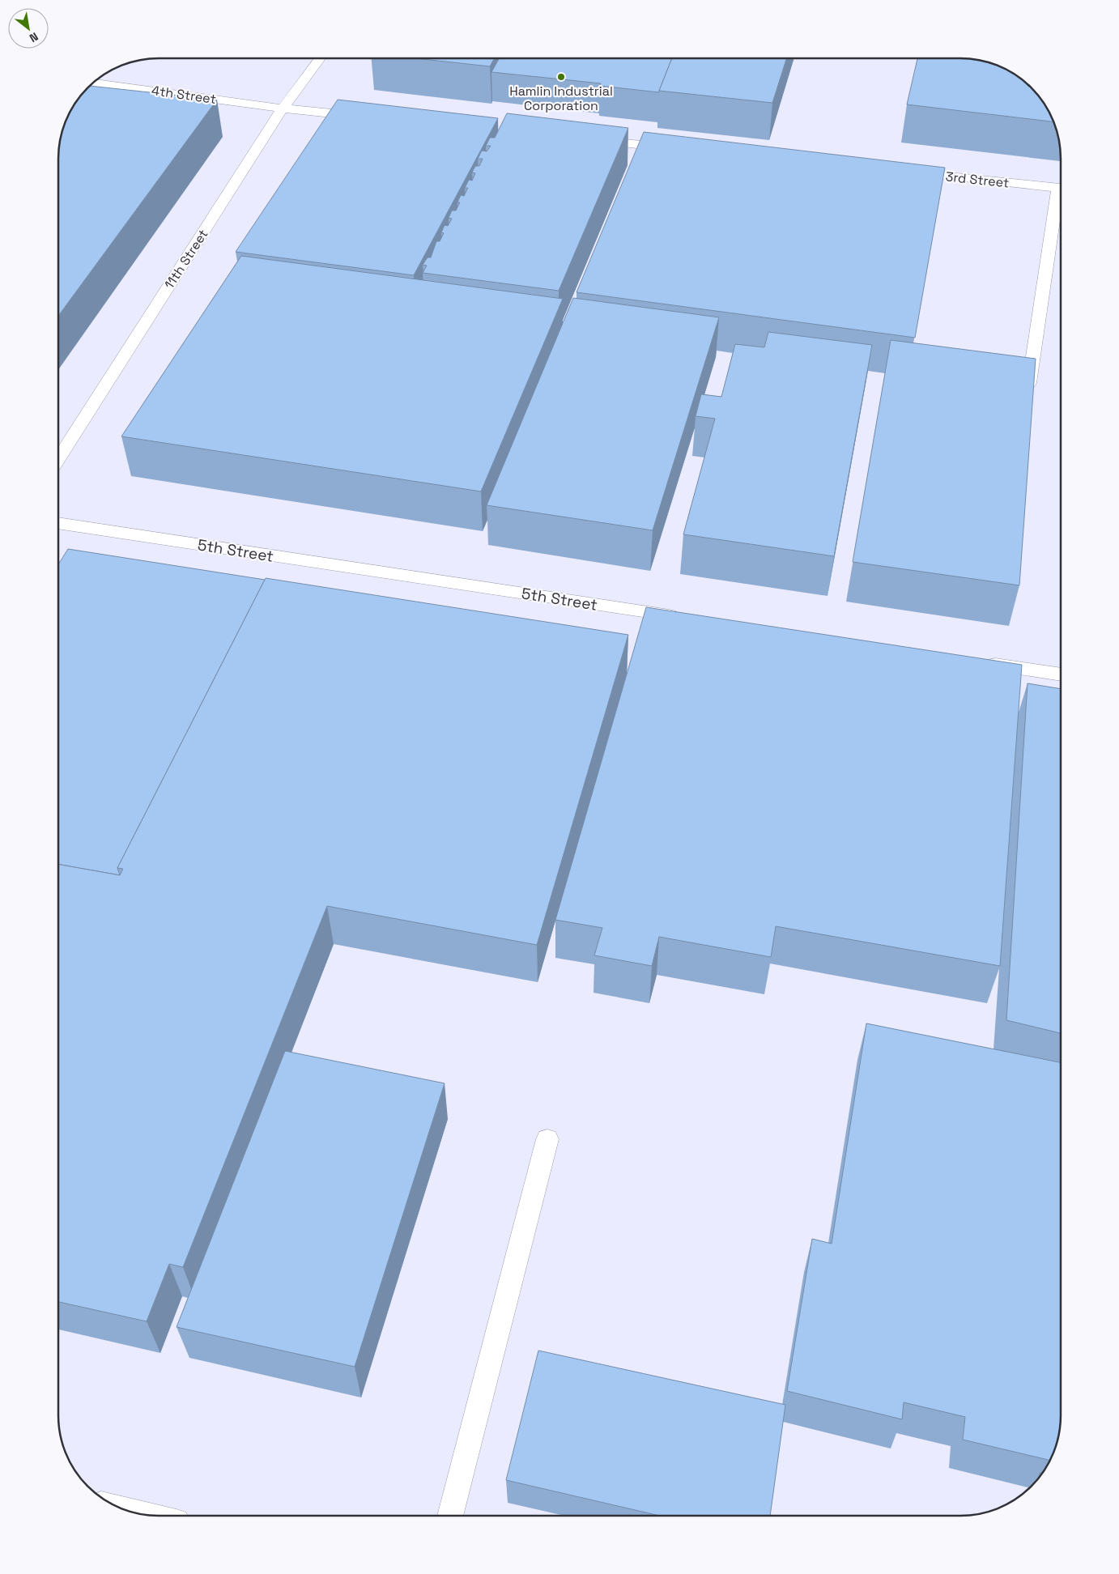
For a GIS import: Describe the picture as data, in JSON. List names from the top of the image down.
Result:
{
  "streets": {
    "lane": [
      "4th Street",
      "3rd Street",
      "11th Street",
      "5th Street"
    ]
  },
  "crossings": [
    ["4th Street", "11th Street"]
  ],
  "places": ["Hamlin Industrial Corporation"],
  "north": "bottom right"
}
